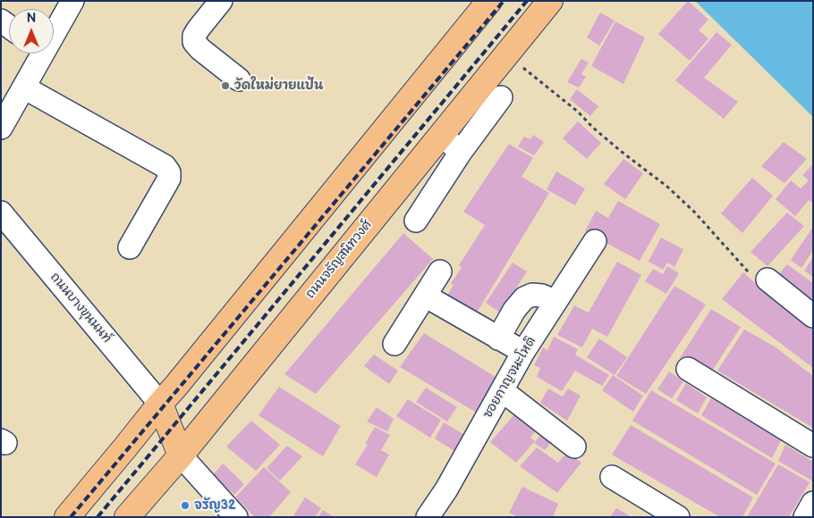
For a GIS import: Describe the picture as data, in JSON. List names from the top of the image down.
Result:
{
  "streets": {
    "main road": ["ถนนจรัญสนิทวงศ์"],
    "street": ["ถนนบางขุนนนท์", "ซอยกาญจนะโหติ"]
  },
  "places": ["วัดใหม่ยายแป้น", "จรัญ32"],
  "north": "top"
}
